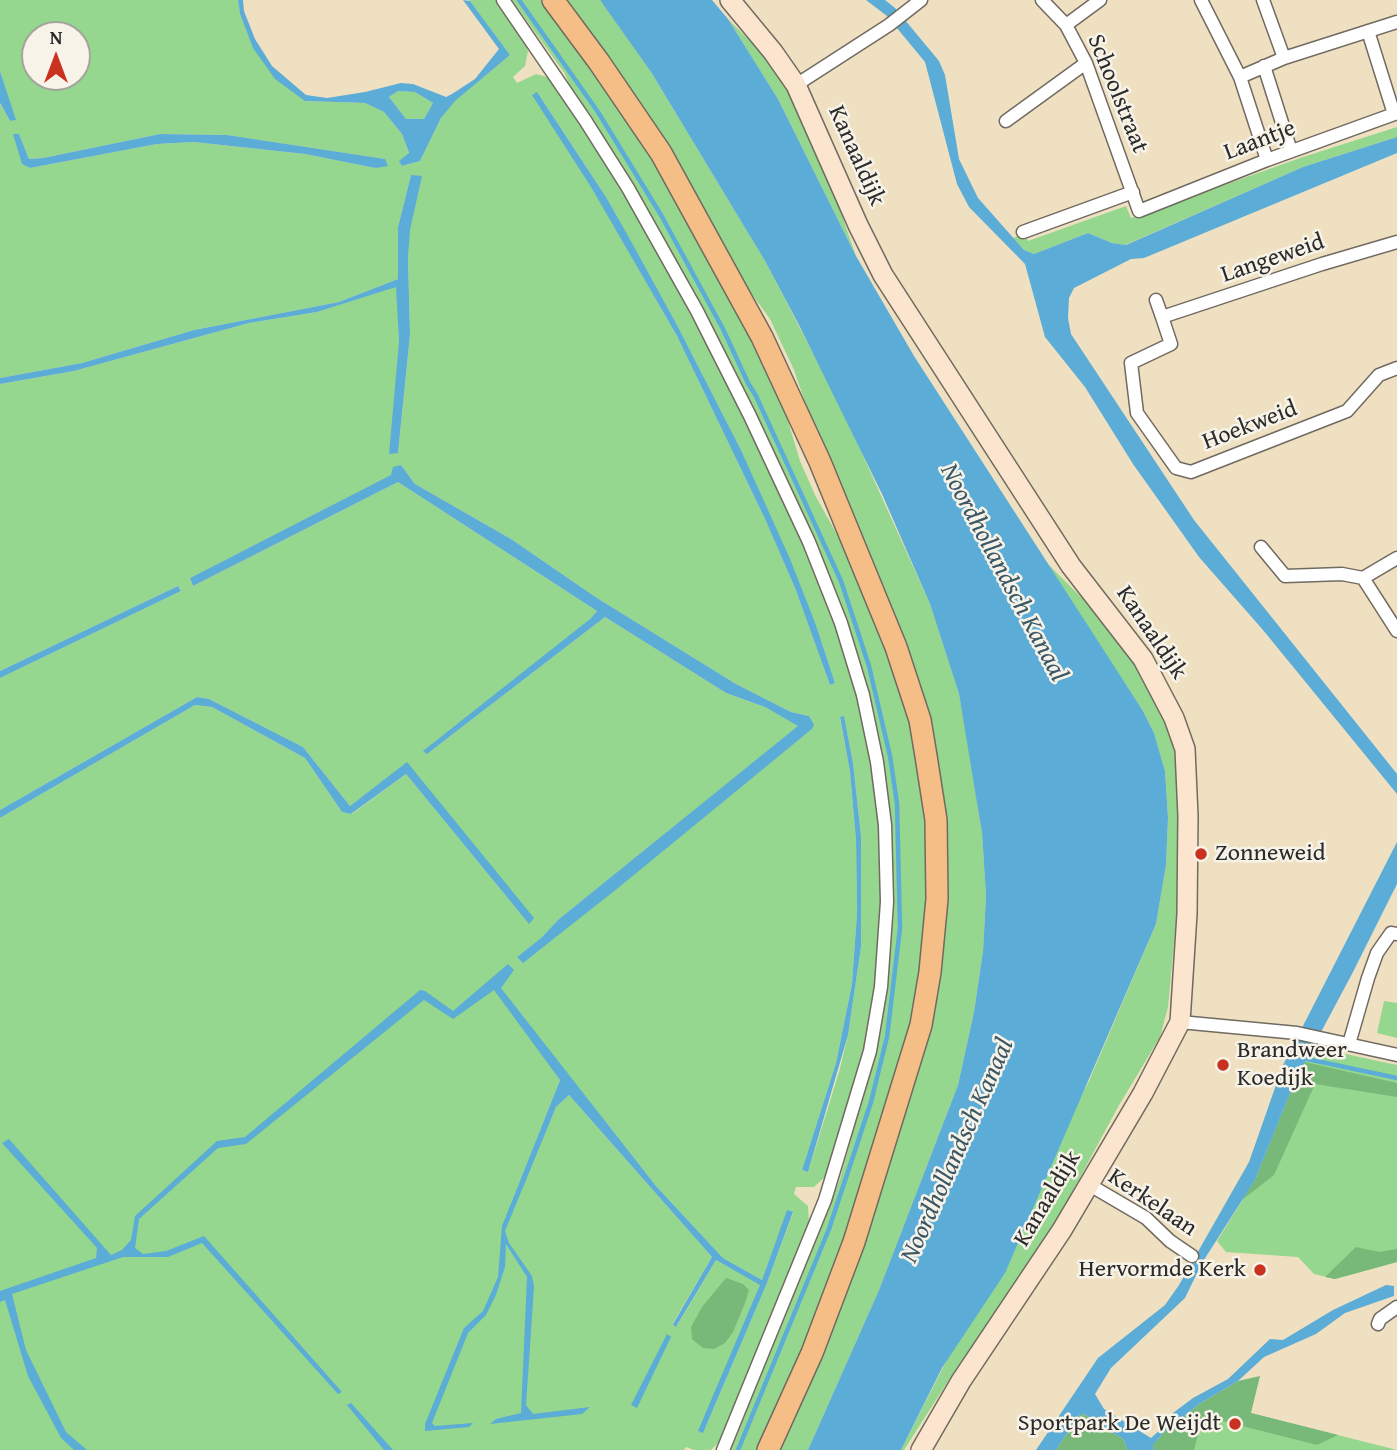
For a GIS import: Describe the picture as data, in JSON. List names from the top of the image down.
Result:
{
  "streets": {
    "street": [
      "Schoolstraat",
      "Laantje",
      "Kanaaldijk",
      "Langeweid",
      "Hoekweid",
      "Kerkelaan"
    ]
  },
  "crossings": [
    ["Schoolstraat", "Laantje"],
    ["Kanaaldijk", "Kerkelaan"],
    ["Langeweid", "Hoekweid"]
  ],
  "water": ["Noordhollandsch Kanaal"],
  "places": [
    "Zonneweid",
    "Brandweer Koedijk",
    "Hervormde Kerk",
    "Sportpark De Weijdt"
  ],
  "north": "top"
}
